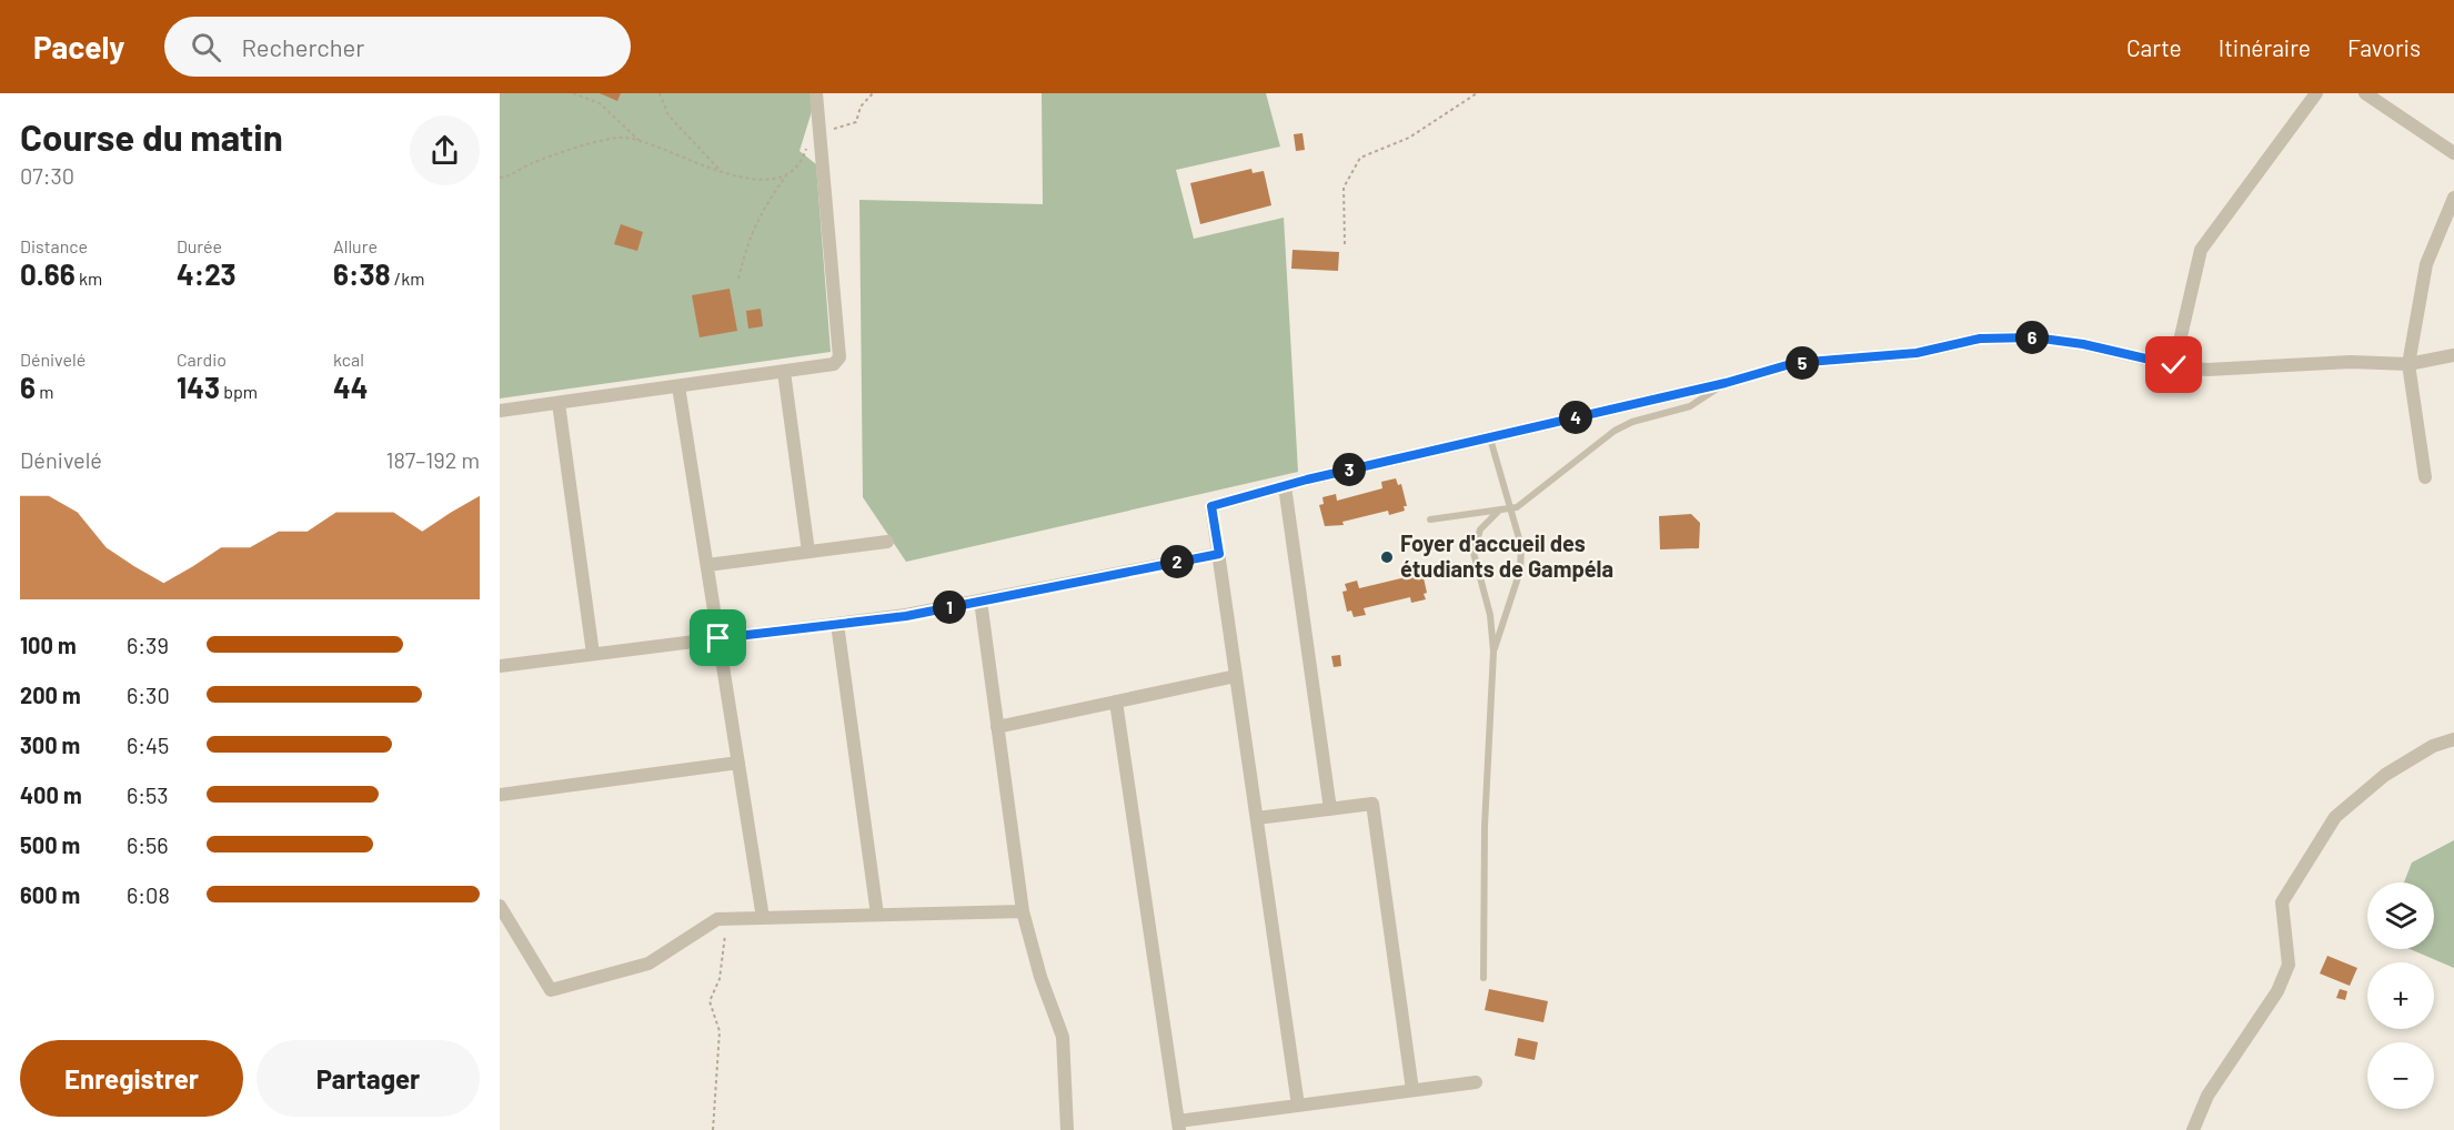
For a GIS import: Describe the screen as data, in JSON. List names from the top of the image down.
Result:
{
  "places": ["Foyer d'accueil des étudiants de Gampéla"],
  "page": {
    "header": "Pacely",
    "search": "Rechercher",
    "nav": ["Carte", "Itinéraire", "Favoris"],
    "heading": ["Course du matin", "07:30"],
    "stats": [
      ["Distance", "0.66 km"],
      ["Durée", "4:23"],
      ["Allure", "6:38 /km"],
      ["Dénivelé", "6 m"],
      ["Cardio", "143 bpm"],
      ["kcal", "44"]
    ],
    "pins": [
      "6",
      "5",
      "4",
      "3",
      "2",
      "1"
    ],
    "chart": ["Dénivelé", "187–192 m"],
    "list": [
      {
        "name": "100 m",
        "note": "6:39"
      },
      {
        "name": "200 m",
        "note": "6:30"
      },
      {
        "name": "300 m",
        "note": "6:45"
      },
      {
        "name": "400 m",
        "note": "6:53"
      },
      {
        "name": "500 m",
        "note": "6:56"
      },
      {
        "name": "600 m",
        "note": "6:08"
      }
    ],
    "map_buttons": ["+", "−"],
    "buttons": ["Enregistrer", "Partager"]
  }
}
